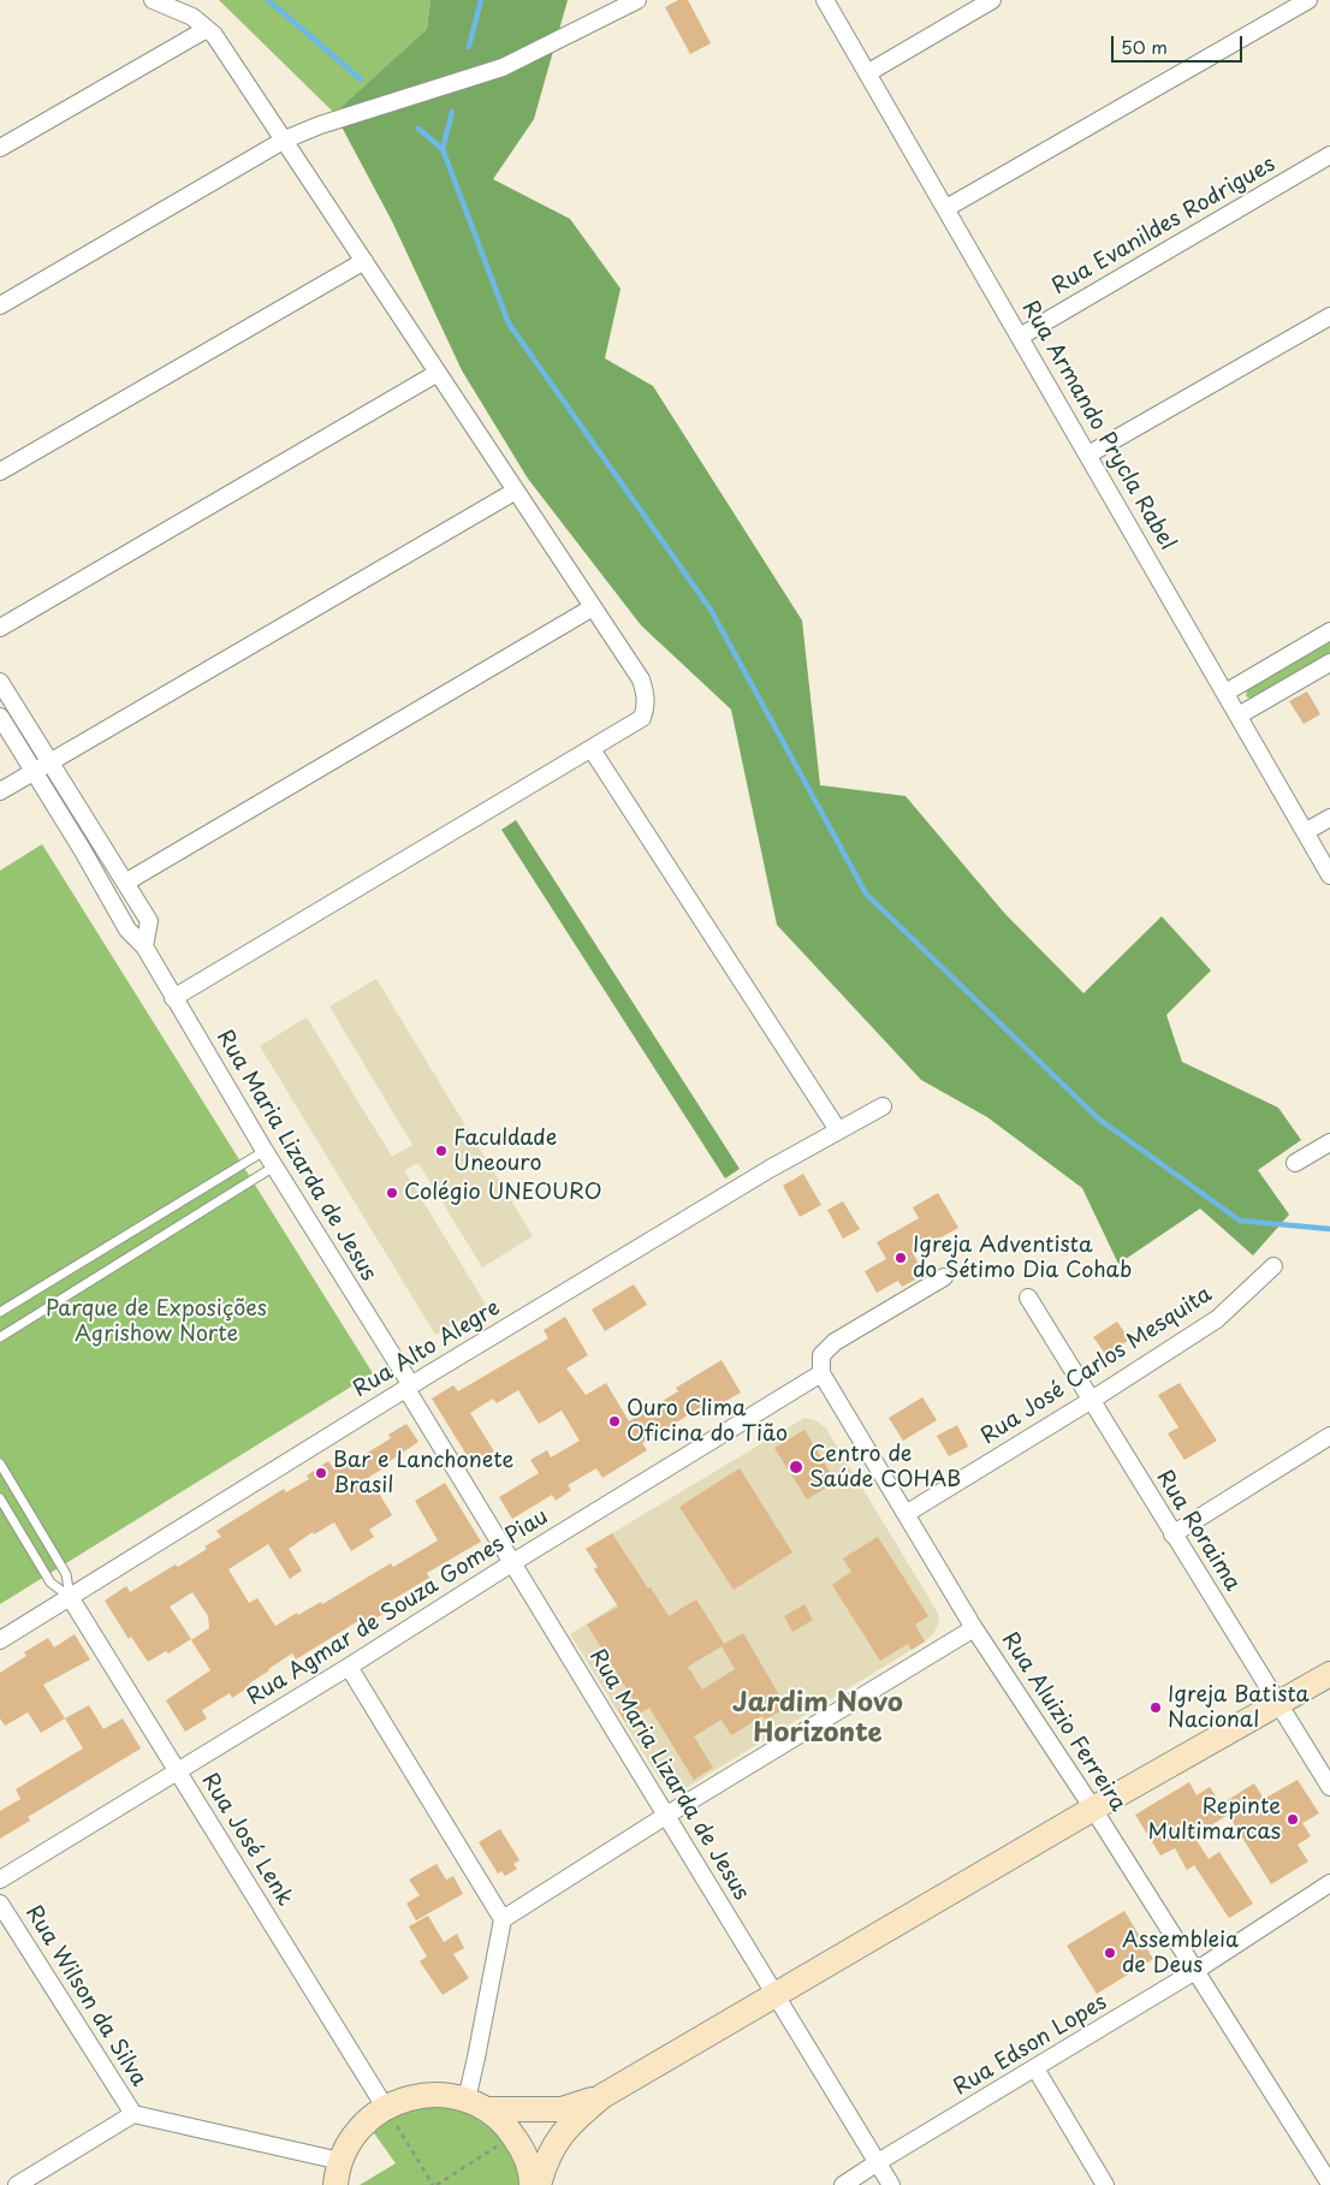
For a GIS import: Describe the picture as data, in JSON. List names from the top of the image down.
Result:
{
  "streets": {
    "street": [
      "Rua Evanildes Rodrigues",
      "Rua Armando Prycla Rabel",
      "Rua Maria Lizarda de Jesus",
      "Rua Alto Alegre",
      "Rua José Carlos Mesquita",
      "Rua Roraima",
      "Rua Agmar de Souza Gomes Piau",
      "Rua Aluizio Ferreira",
      "Rua José Lenk",
      "Rua Wilson da Silva",
      "Rua Edson Lopes"
    ]
  },
  "crossings": [
    ["Rua Evanildes Rodrigues", "Rua Armando Prycla Rabel"],
    ["Rua Maria Lizarda de Jesus", "Rua Alto Alegre"],
    ["Rua Maria Lizarda de Jesus", "Rua Agmar de Souza Gomes Piau"],
    ["Rua Maria Lizarda de Jesus", "Rua Edson Lopes"],
    ["Rua Alto Alegre", "Rua José Lenk"],
    ["Rua José Carlos Mesquita", "Rua Roraima"],
    ["Rua José Carlos Mesquita", "Rua Aluizio Ferreira"],
    ["Rua Agmar de Souza Gomes Piau", "Rua Aluizio Ferreira"],
    ["Rua Agmar de Souza Gomes Piau", "Rua José Lenk"],
    ["Rua Aluizio Ferreira", "Rua Edson Lopes"]
  ],
  "districts": ["Jardim Novo Horizonte"],
  "parks": ["Parque de Exposições Agrishow Norte"],
  "places": [
    "Faculdade Uneouro",
    "Colégio UNEOURO",
    "Igreja Adventista do Sétimo Dia Cohab",
    "Ouro Clima Oficina do Tião",
    "Centro de Saúde COHAB",
    "Bar e Lanchonete Brasil",
    "Igreja Batista Nacional",
    "Repinte Multimarcas",
    "Assembleia de Deus"
  ],
  "scale_bar": "50 m"
}
